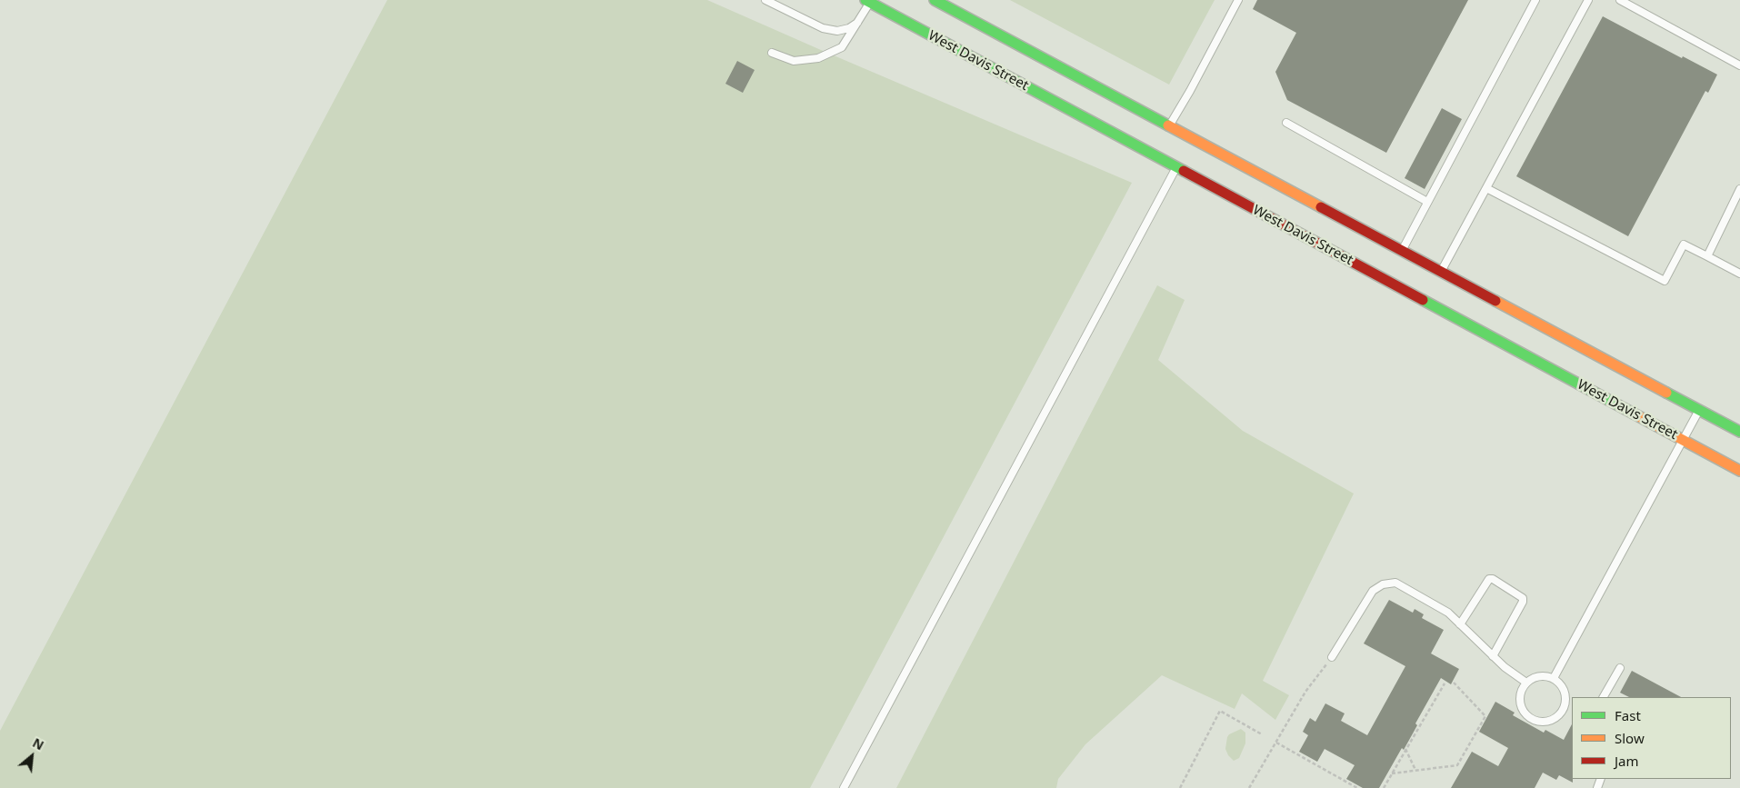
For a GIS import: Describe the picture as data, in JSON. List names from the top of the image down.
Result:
{
  "streets": {
    "main road": ["West Davis Street"]
  },
  "legend": ["Fast", "Slow", "Jam"],
  "north": "top right"
}
